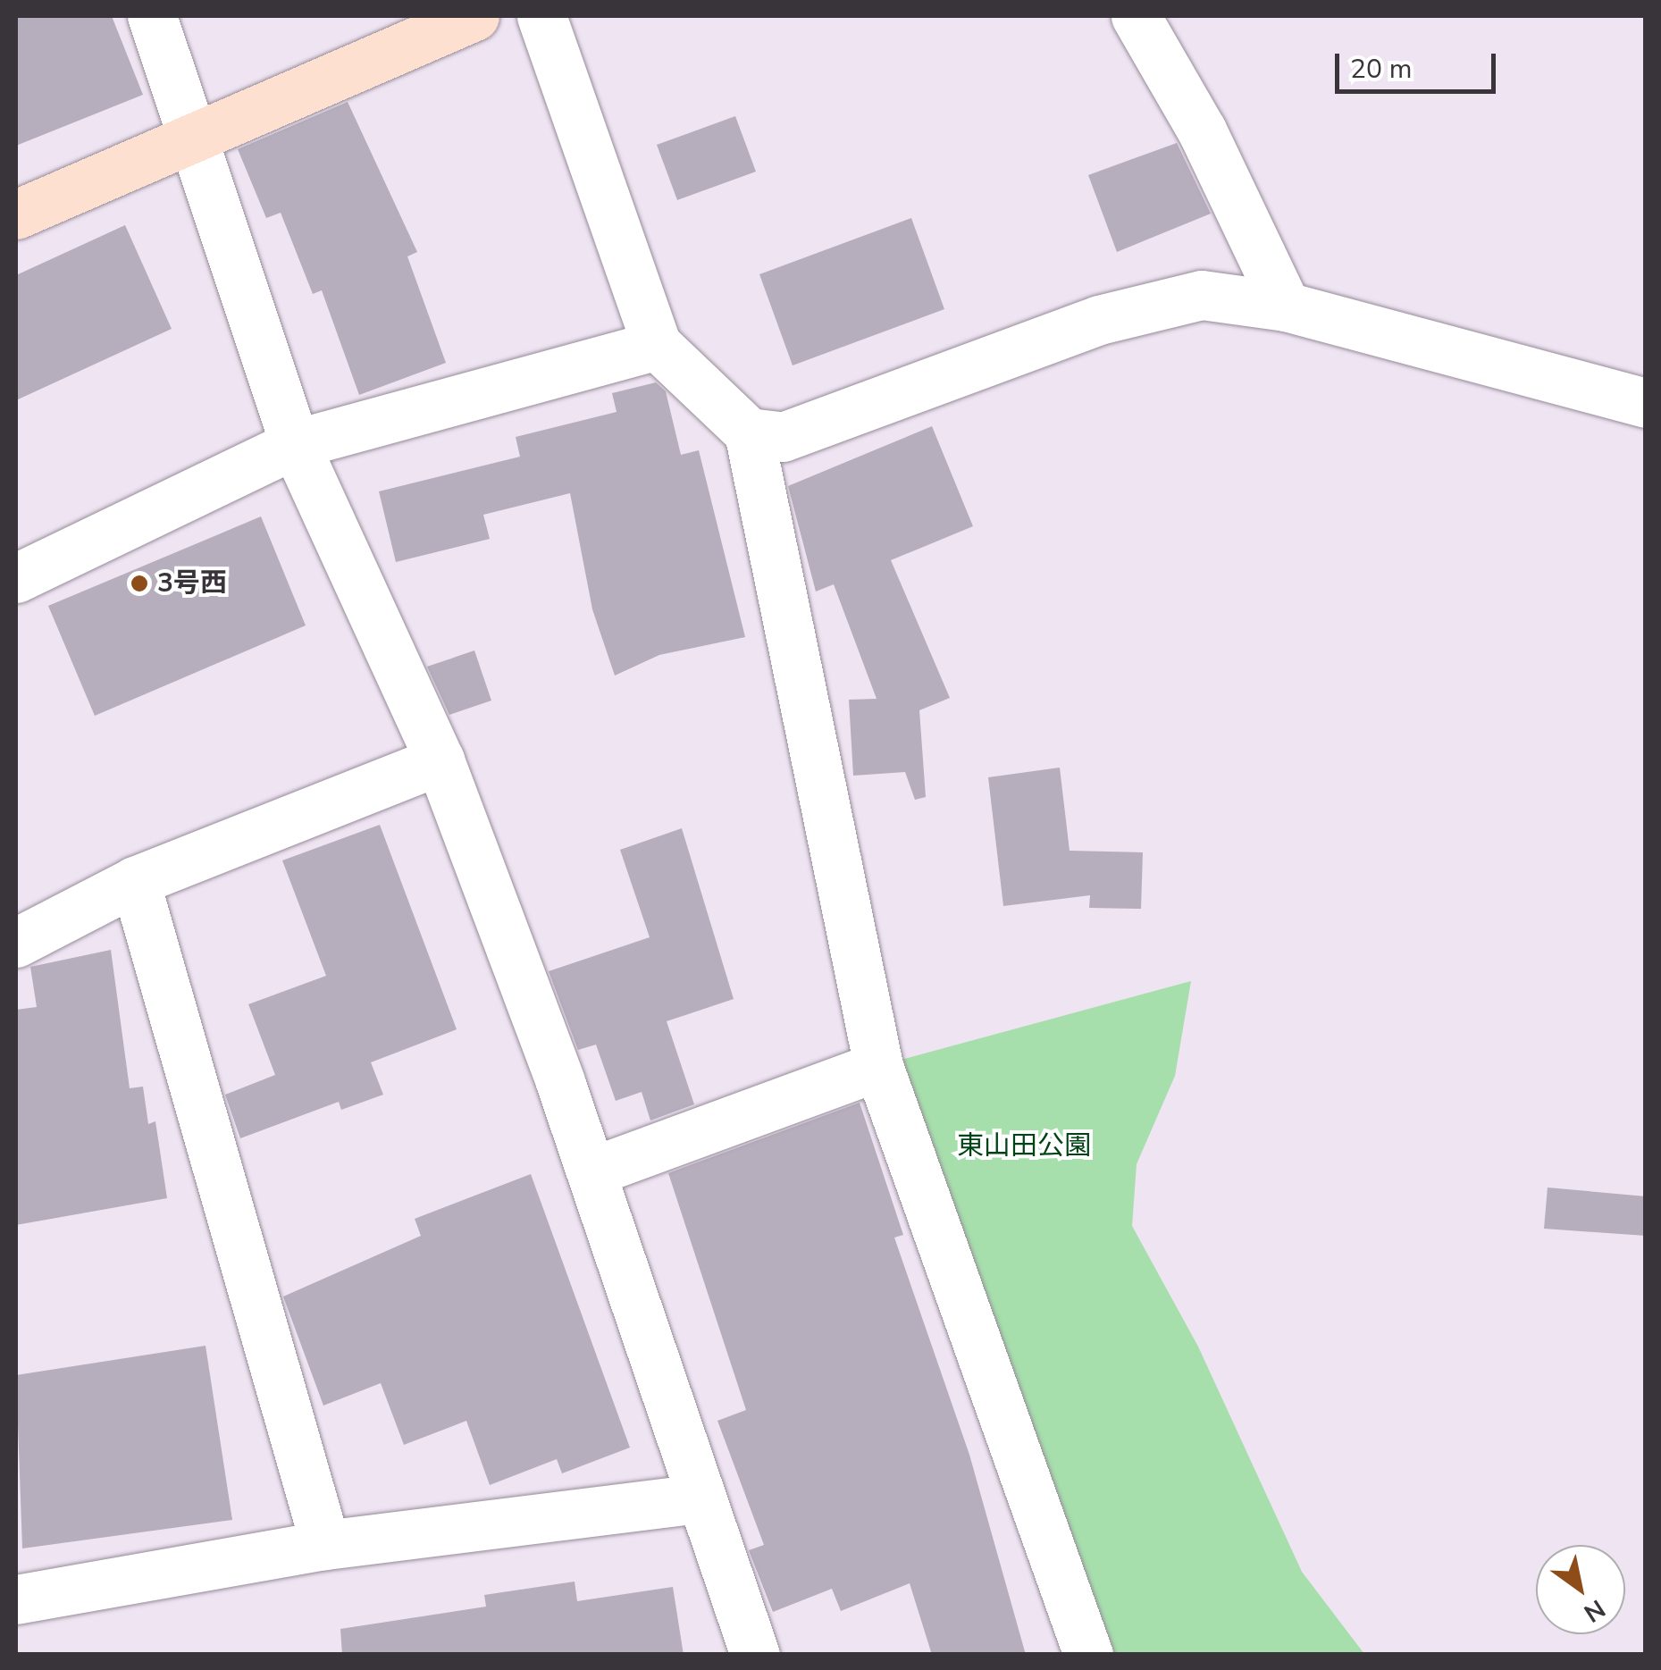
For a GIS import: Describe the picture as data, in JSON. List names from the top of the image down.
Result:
{
  "parks": ["東山田公園"],
  "places": ["3号西"],
  "scale_bar": "20 m",
  "north": "bottom right"
}
